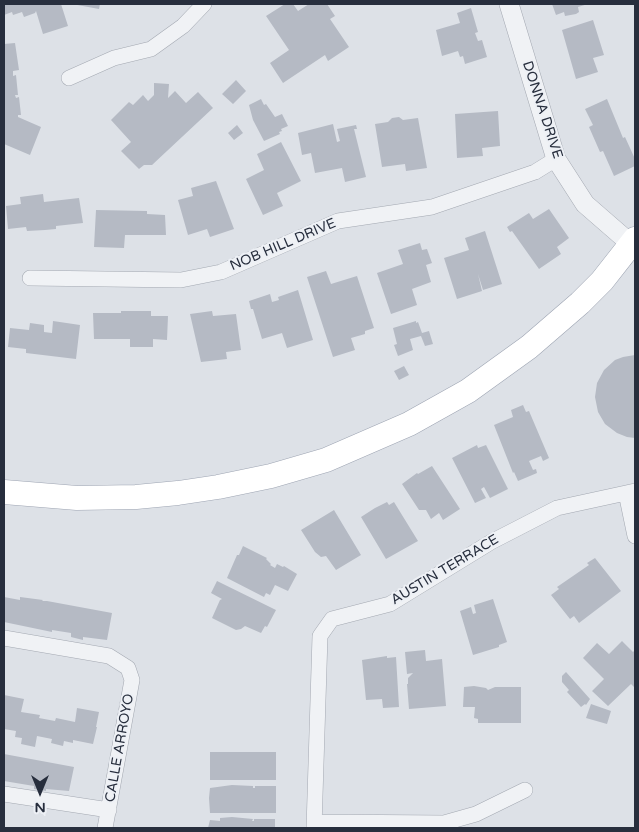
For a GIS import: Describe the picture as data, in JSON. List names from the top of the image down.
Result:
{
  "streets": {
    "street": [
      "DONNA DRIVE",
      "NOB HILL DRIVE",
      "AUSTIN TERRACE",
      "CALLE ARROYO"
    ]
  },
  "crossings": [
    ["DONNA DRIVE", "NOB HILL DRIVE"]
  ],
  "north": "bottom"
}
